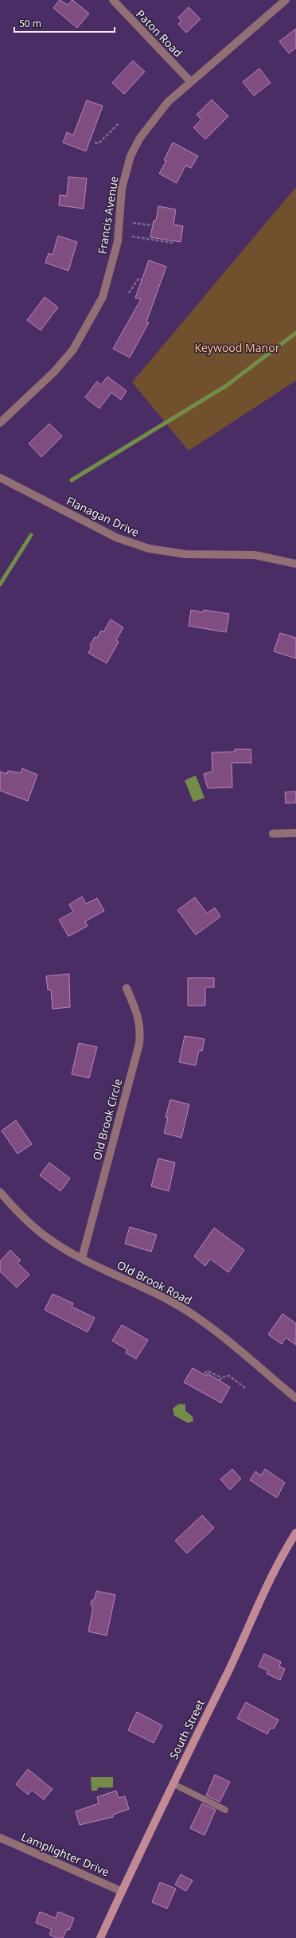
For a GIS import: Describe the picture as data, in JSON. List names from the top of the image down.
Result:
{
  "streets": {
    "street": [
      "Paton Road",
      "Francis Avenue",
      "Flanagan Drive",
      "Old Brook Circle",
      "Old Brook Road",
      "South Street",
      "Lamplighter Drive"
    ]
  },
  "crossings": [
    ["Paton Road", "Francis Avenue"],
    ["Old Brook Circle", "Old Brook Road"],
    ["South Street", "Lamplighter Drive"]
  ],
  "parks": ["Keywood Manor"],
  "scale_bar": "50 m"
}
